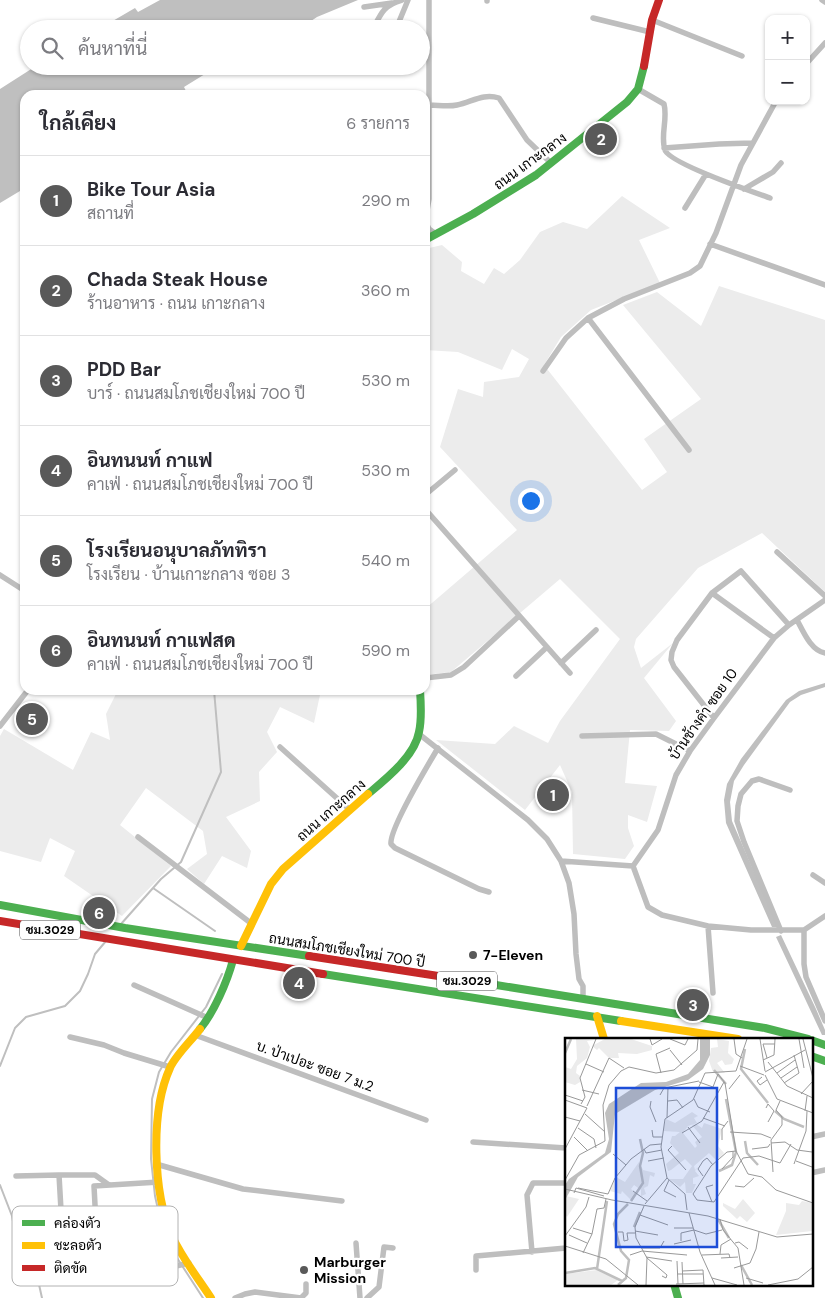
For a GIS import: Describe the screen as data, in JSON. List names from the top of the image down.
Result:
{
  "streets": {
    "main road": ["ถนน เกาะกลาง", "ชม.3029", "ถนนสมโภชเชียงใหม่ 700 ปี"],
    "street": ["บ้านช้างคำ ซอย 10", "บ. ป่าเปอะ ซอย 7 ม.2"]
  },
  "crossings": [
    ["ถนน เกาะกลาง", "ถนนสมโภชเชียงใหม่ 700 ปี"]
  ],
  "places": ["7-Eleven", "Marburger Mission"],
  "legend": ["คล่องตัว", "ชะลอตัว", "ติดขัด"],
  "page": {
    "map_buttons": ["+", "−"],
    "search": "ค้นหาที่นี่",
    "heading": ["ใกล้เคียง", "6 รายการ"],
    "pins": [
      "2",
      "5",
      "1",
      "6",
      "4",
      "3"
    ],
    "list": [
      {
        "mark": "1",
        "name": "Bike Tour Asia",
        "note": "สถานที่",
        "value": "290 m"
      },
      {
        "mark": "2",
        "name": "Chada Steak House",
        "note": "ร้านอาหาร · ถนน เกาะกลาง",
        "value": "360 m"
      },
      {
        "mark": "3",
        "name": "PDD Bar",
        "note": "บาร์ · ถนนสมโภชเชียงใหม่ 700 ปี",
        "value": "530 m"
      },
      {
        "mark": "4",
        "name": "อินทนนท์ กาแฟ",
        "note": "คาเฟ่ · ถนนสมโภชเชียงใหม่ 700 ปี",
        "value": "530 m"
      },
      {
        "mark": "5",
        "name": "โรงเรียนอนุบาลภัททิรา",
        "note": "โรงเรียน · บ้านเกาะกลาง ซอย 3",
        "value": "540 m"
      },
      {
        "mark": "6",
        "name": "อินทนนท์ กาแฟสด",
        "note": "คาเฟ่ · ถนนสมโภชเชียงใหม่ 700 ปี",
        "value": "590 m"
      }
    ]
  }
}
